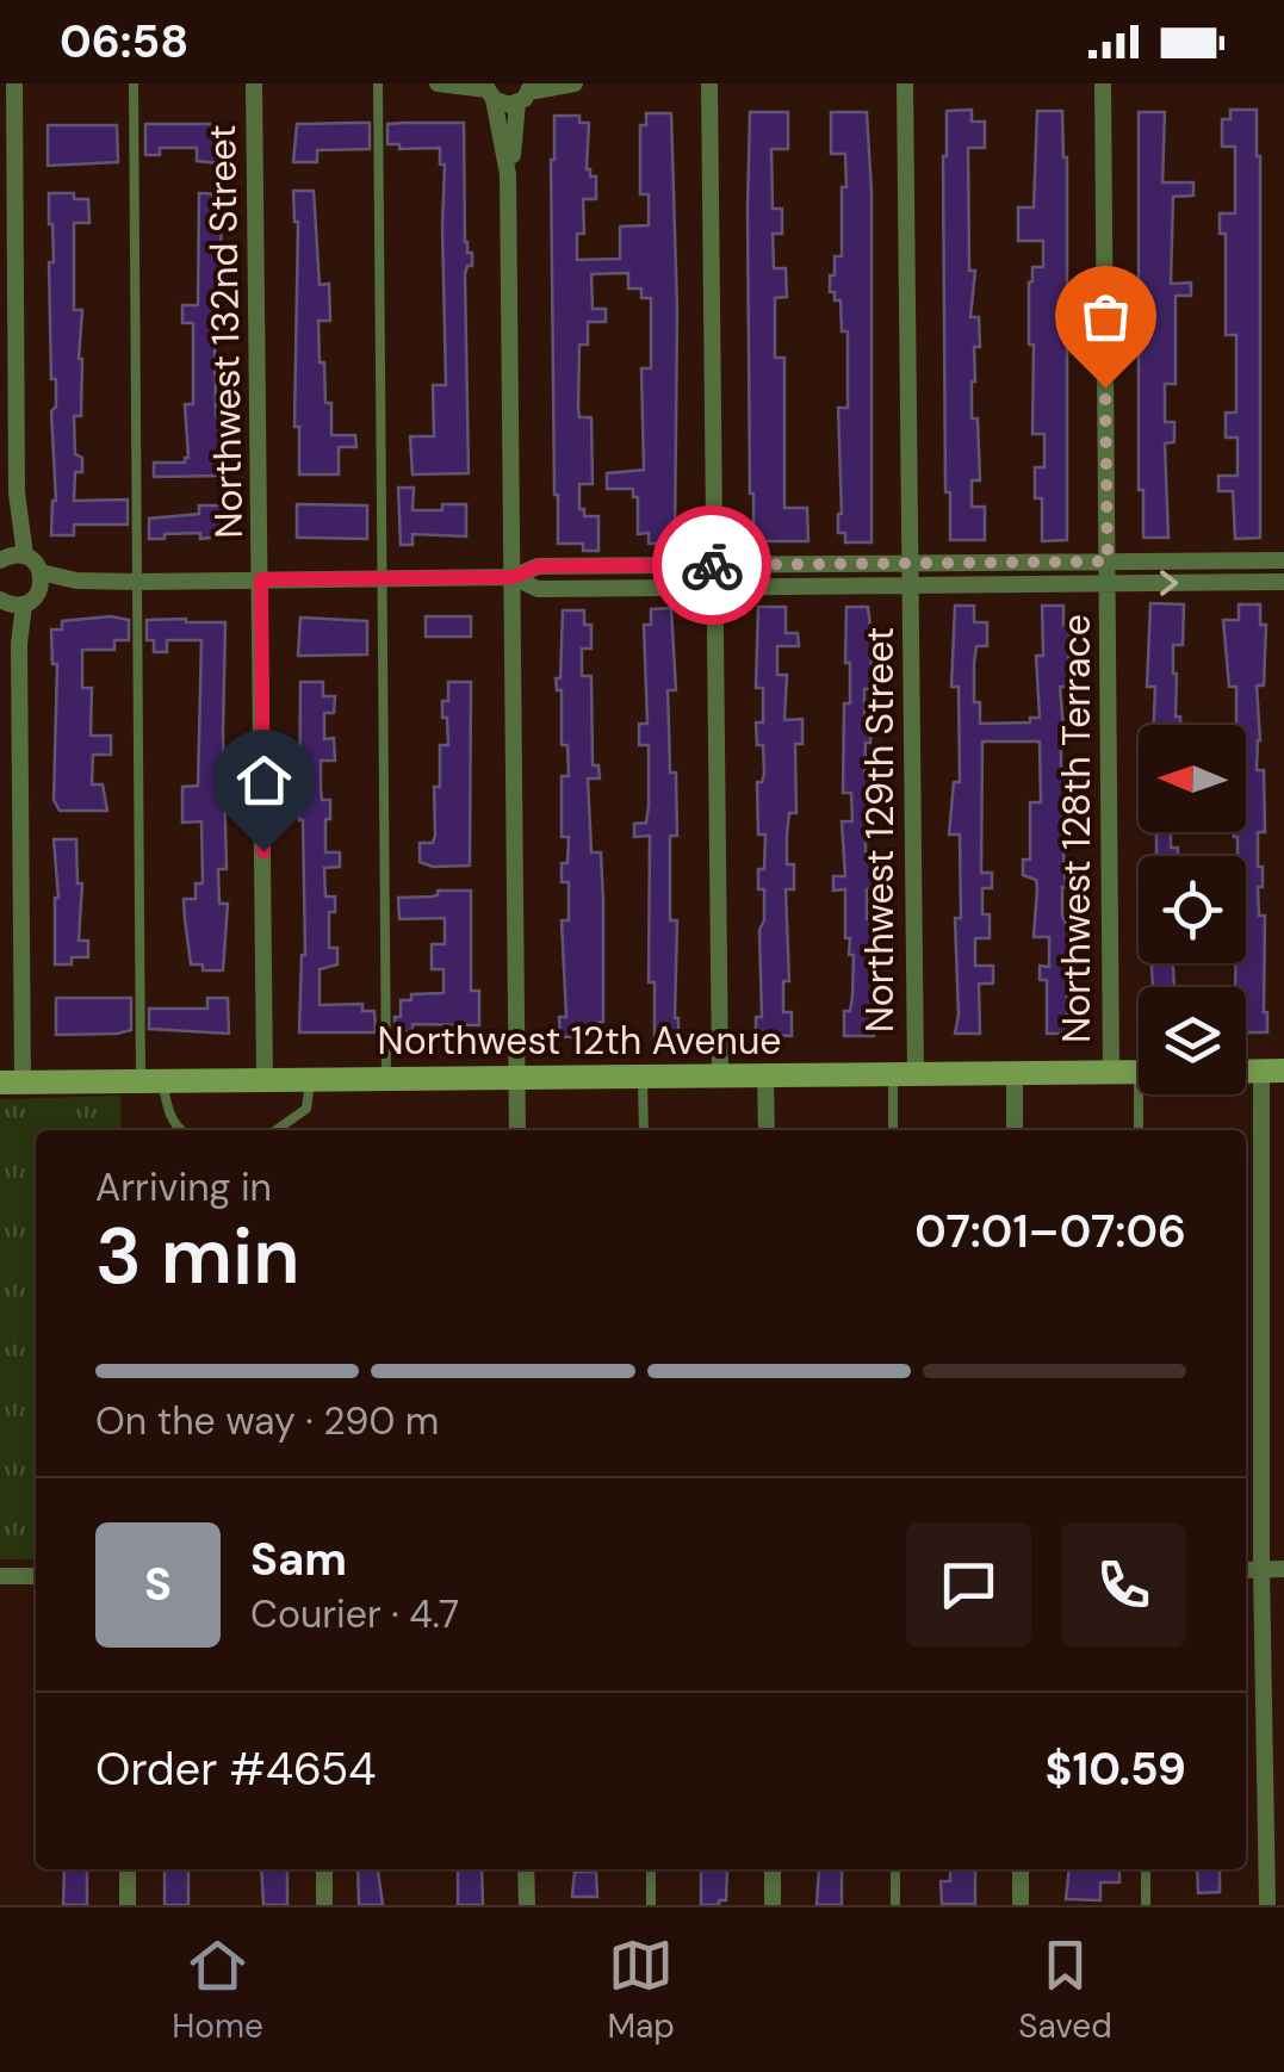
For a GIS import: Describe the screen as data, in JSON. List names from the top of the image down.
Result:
{
  "streets": {
    "street": [
      "Northwest 132nd Street",
      "Northwest 128th Terrace",
      "Northwest 129th Street",
      "Northwest 12th Avenue"
    ]
  },
  "crossings": [
    ["Northwest 132nd Street", "Northwest 12th Avenue"],
    ["Northwest 128th Terrace", "Northwest 12th Avenue"],
    ["Northwest 129th Street", "Northwest 12th Avenue"]
  ],
  "north": "left",
  "page": {
    "status": "06:58",
    "heading": ["3 min", "Arriving in", "07:01–07:06"],
    "panel": [
      "Sam",
      "Courier · 4.7",
      "Order #4654",
      "$10.59"
    ],
    "bar": "On the way · 290 m",
    "round": "S",
    "tabs": ["Home", "Map", "Saved"]
  }
}
